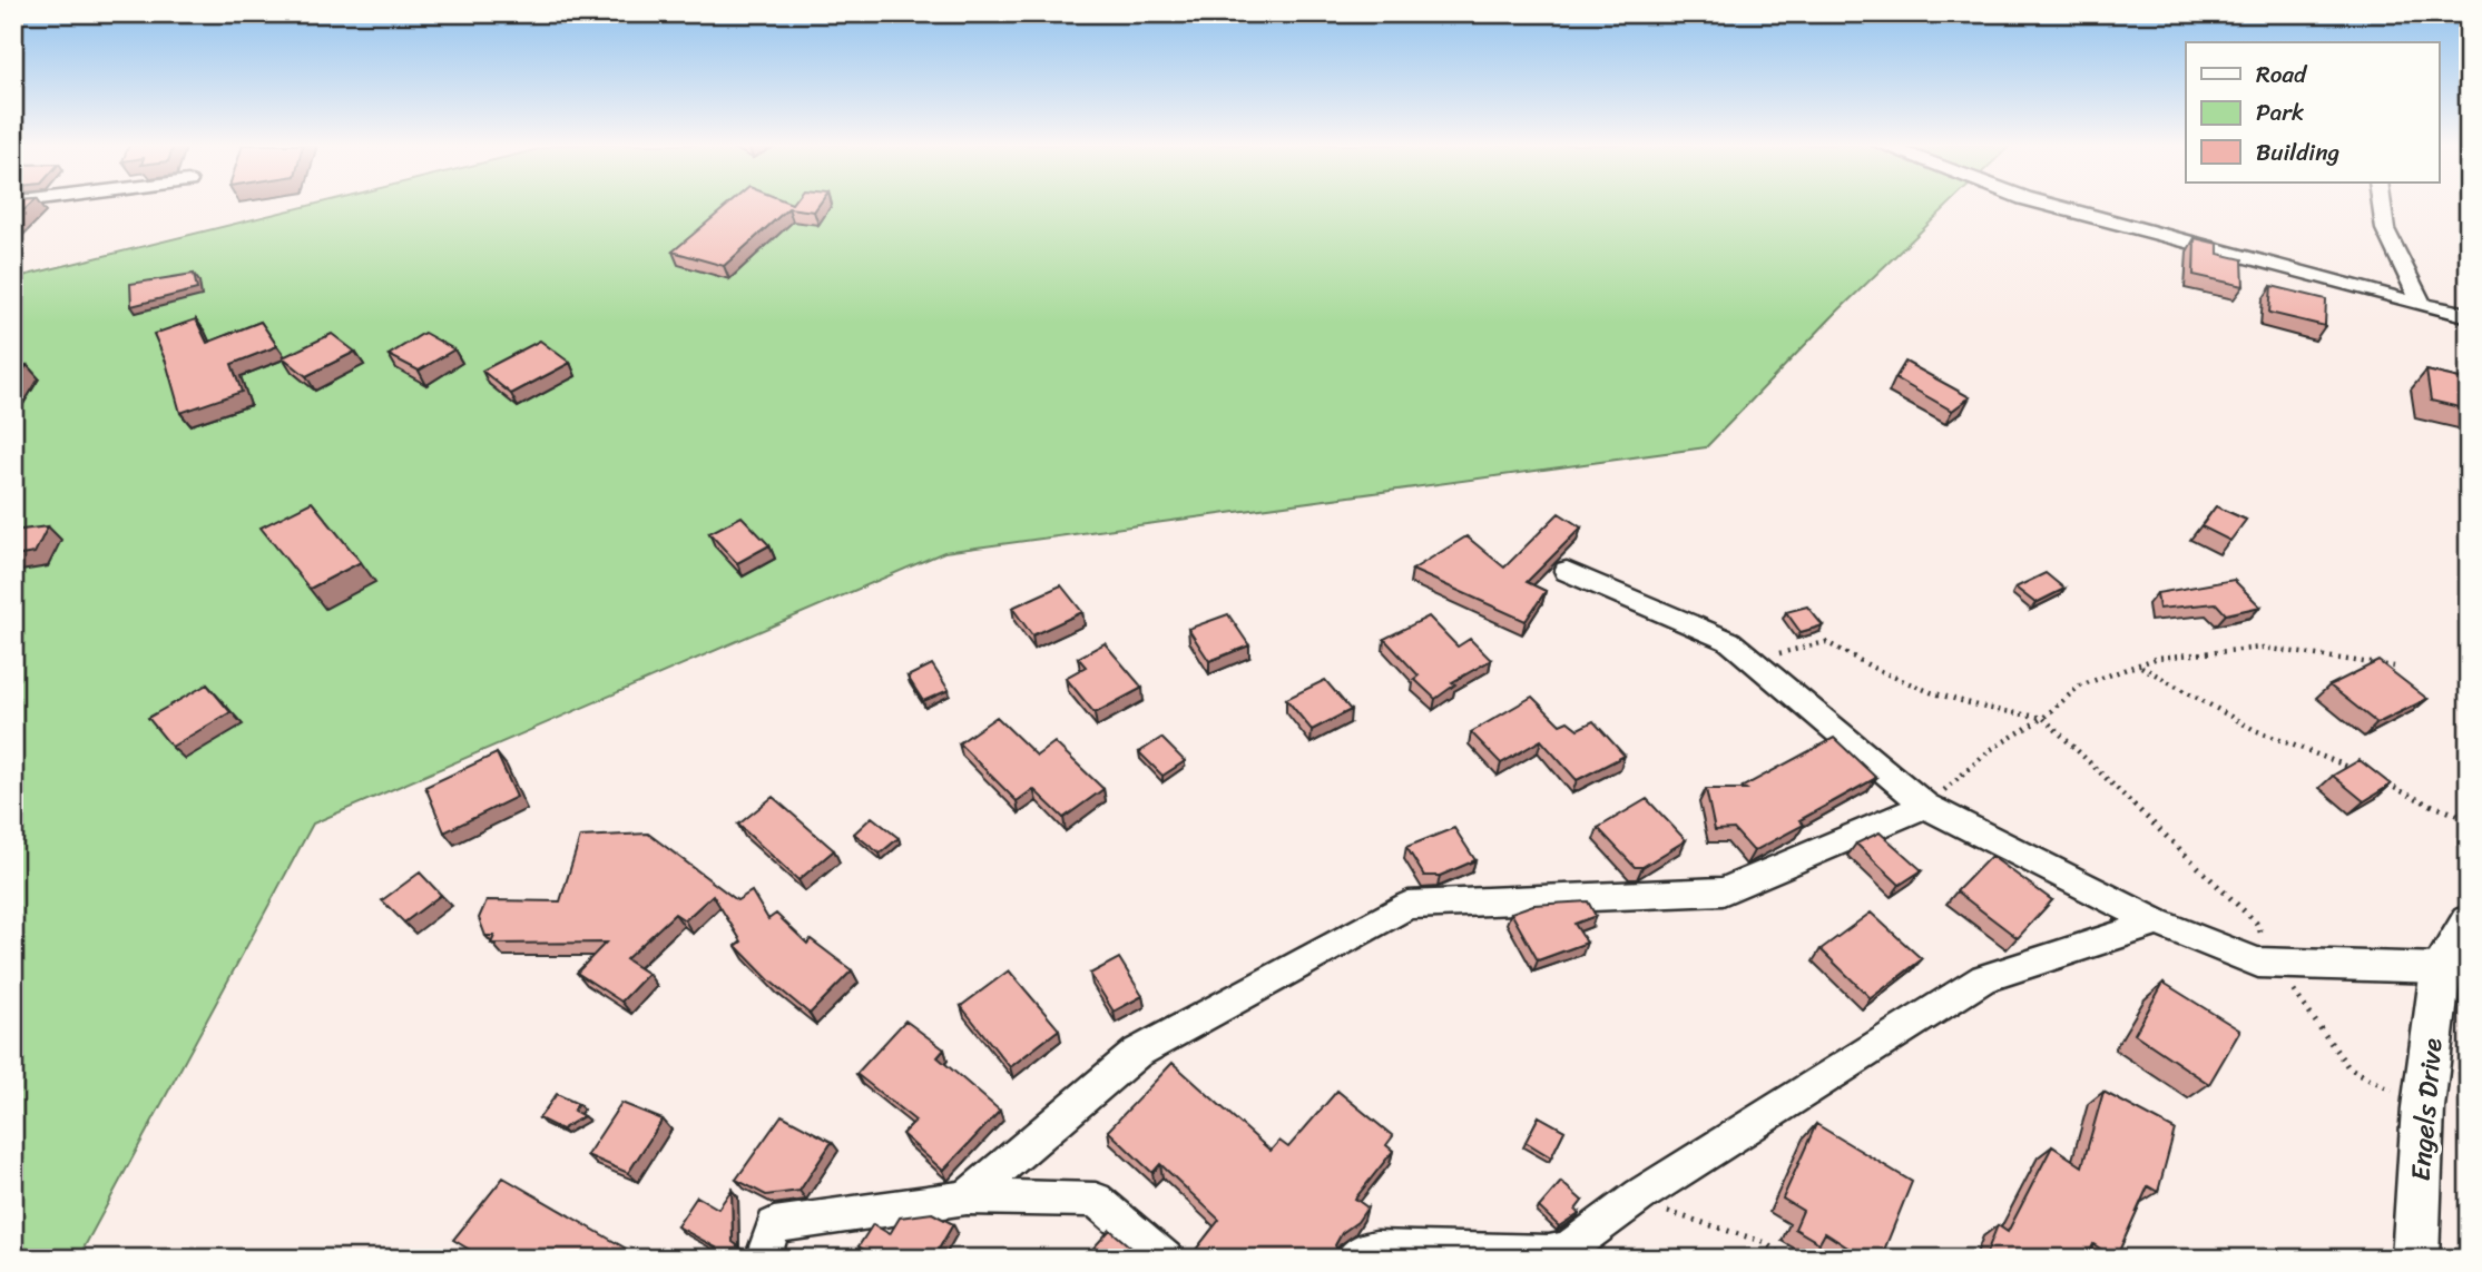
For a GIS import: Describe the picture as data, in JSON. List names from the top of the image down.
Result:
{
  "streets": {
    "street": ["Engels Drive"]
  },
  "legend": ["Road", "Park", "Building"]
}
